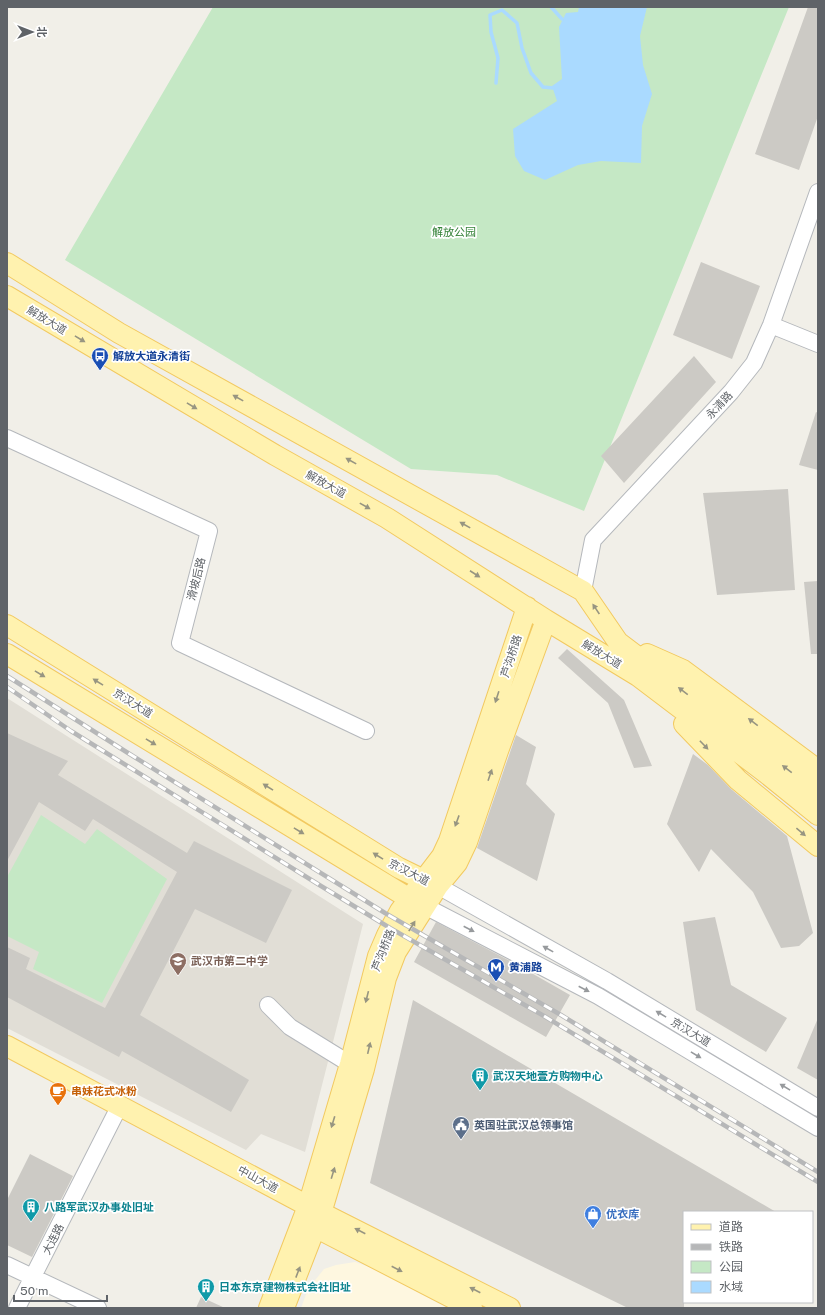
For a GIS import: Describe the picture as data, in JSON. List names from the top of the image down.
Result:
{
  "streets": {
    "main road": [
      "解放大道",
      "芦沟桥路",
      "京汉大道",
      "中山大道"
    ],
    "street": ["永清路", "滑坡后路", "大连路"]
  },
  "crossings": [
    ["解放大道", "永清路"],
    ["解放大道", "芦沟桥路"],
    ["芦沟桥路", "京汉大道"],
    ["芦沟桥路", "中山大道"],
    ["中山大道", "大连路"]
  ],
  "parks": ["解放公园"],
  "places": {
    "bus stop": ["解放大道永清街"],
    "school or university": ["武汉市第二中学"],
    "metro station": ["黄浦路"],
    "building": ["武汉天地壹方购物中心", "八路军武汉办事处旧址", "日本东京建物株式会社旧址"],
    "cafe": ["串妹花式冰粉"],
    "public building": ["英国驻武汉总领事馆"],
    "shop": ["优衣库"]
  },
  "legend": [
    "道路",
    "铁路",
    "公园",
    "水域"
  ],
  "scale_bar": "50 m",
  "north": "right"
}
